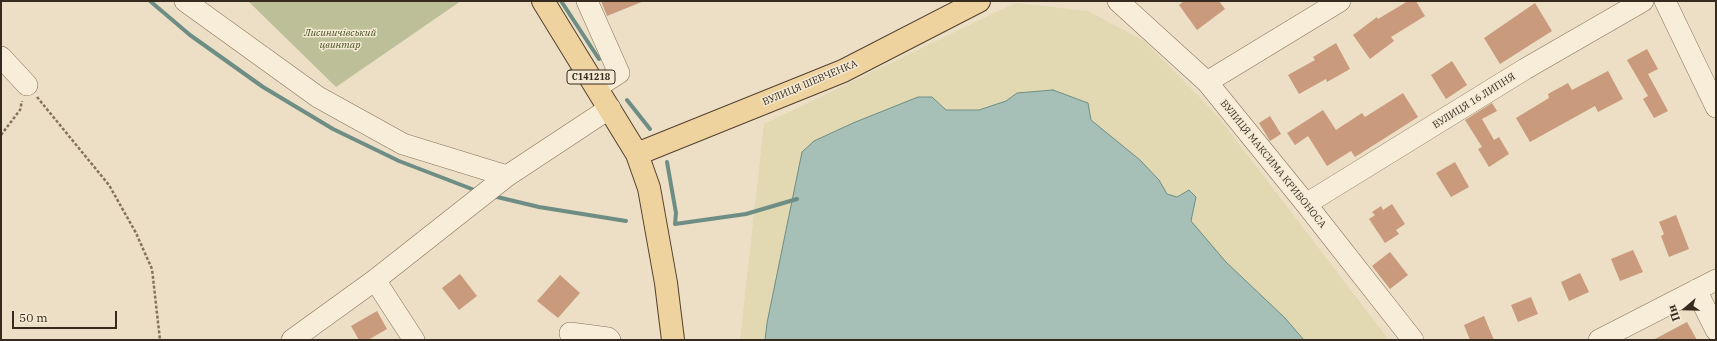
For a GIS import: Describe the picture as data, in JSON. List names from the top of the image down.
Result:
{
  "streets": {
    "main road": ["С141218", "ВУЛИЦЯ ШЕВЧЕНКА"],
    "street": ["ВУЛИЦЯ 16 ЛИПНЯ", "ВУЛИЦЯ МАКСИМА КРИВОНОСА"]
  },
  "crossings": [
    ["С141218", "ВУЛИЦЯ ШЕВЧЕНКА"],
    ["ВУЛИЦЯ 16 ЛИПНЯ", "ВУЛИЦЯ МАКСИМА КРИВОНОСА"]
  ],
  "parks": ["Лисиничівський цвинтар"],
  "scale_bar": "50 m",
  "north": "left"
}
